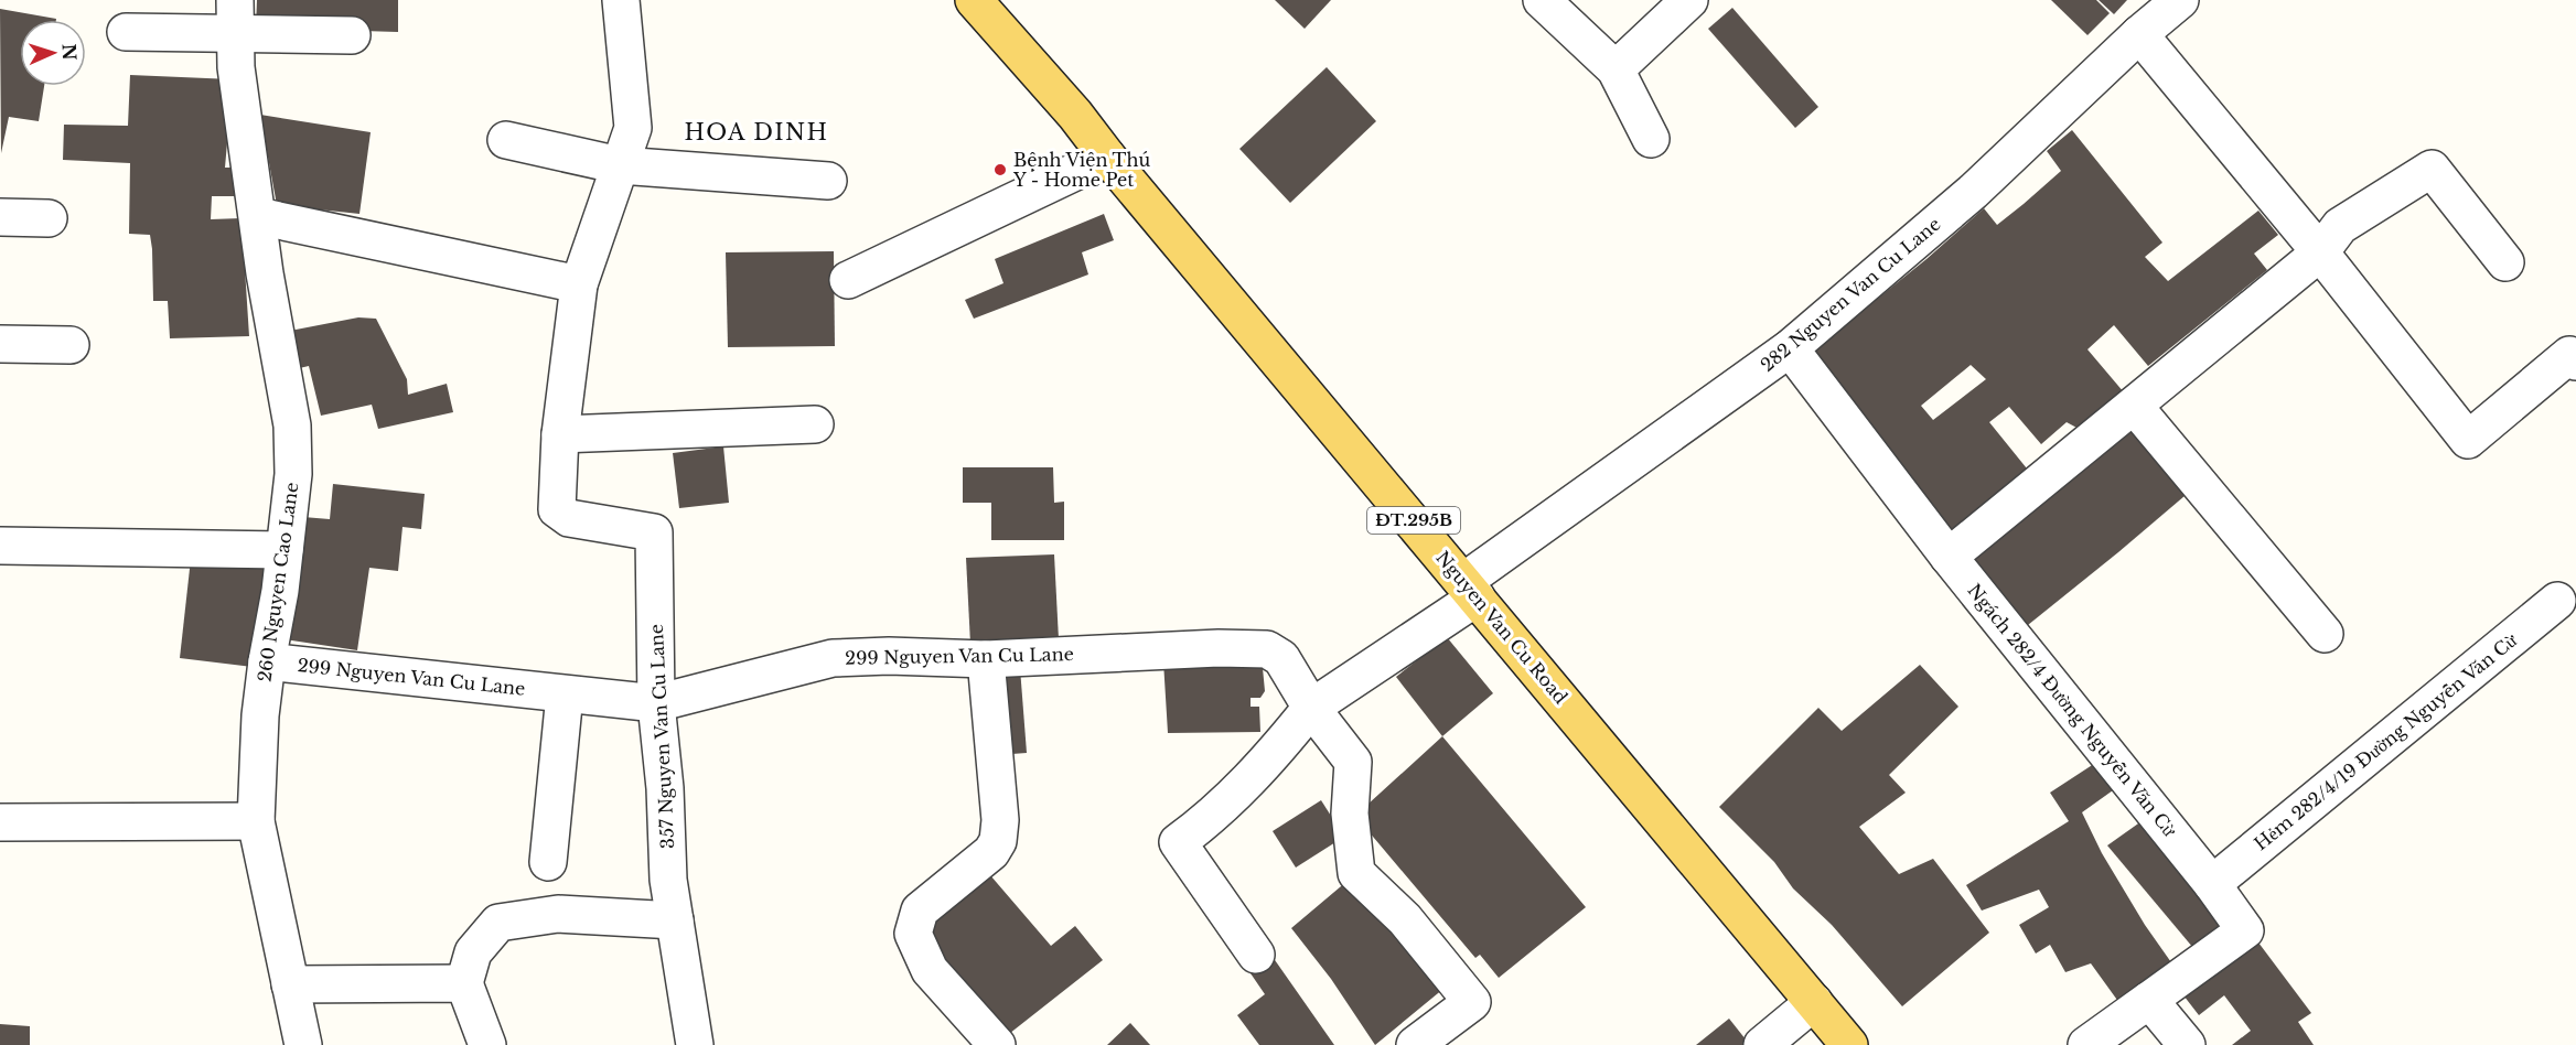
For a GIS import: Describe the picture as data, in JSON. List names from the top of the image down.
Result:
{
  "streets": {
    "main road": ["ĐT.295B", "Nguyen Van Cu Road"],
    "street": [
      "282 Nguyen Van Cu Lane",
      "260 Nguyen Cao Lane",
      "299 Nguyen Van Cu Lane",
      "Ngách 282/4 Đường Nguyễn Văn Cừ",
      "357 Nguyen Van Cu Lane",
      "Hẻm 282/4/19 Đường Nguyễn Văn Cừ"
    ]
  },
  "crossings": [
    ["282 Nguyen Van Cu Lane", "Nguyen Van Cu Road"],
    ["282 Nguyen Van Cu Lane", "Ngách 282/4 Đường Nguyễn Văn Cừ"],
    ["260 Nguyen Cao Lane", "299 Nguyen Van Cu Lane"],
    ["299 Nguyen Van Cu Lane", "357 Nguyen Van Cu Lane"],
    ["Ngách 282/4 Đường Nguyễn Văn Cừ", "Hẻm 282/4/19 Đường Nguyễn Văn Cừ"]
  ],
  "districts": ["HOA DINH"],
  "places": ["Bệnh Viện Thú Y - Home Pet"],
  "north": "right"
}
